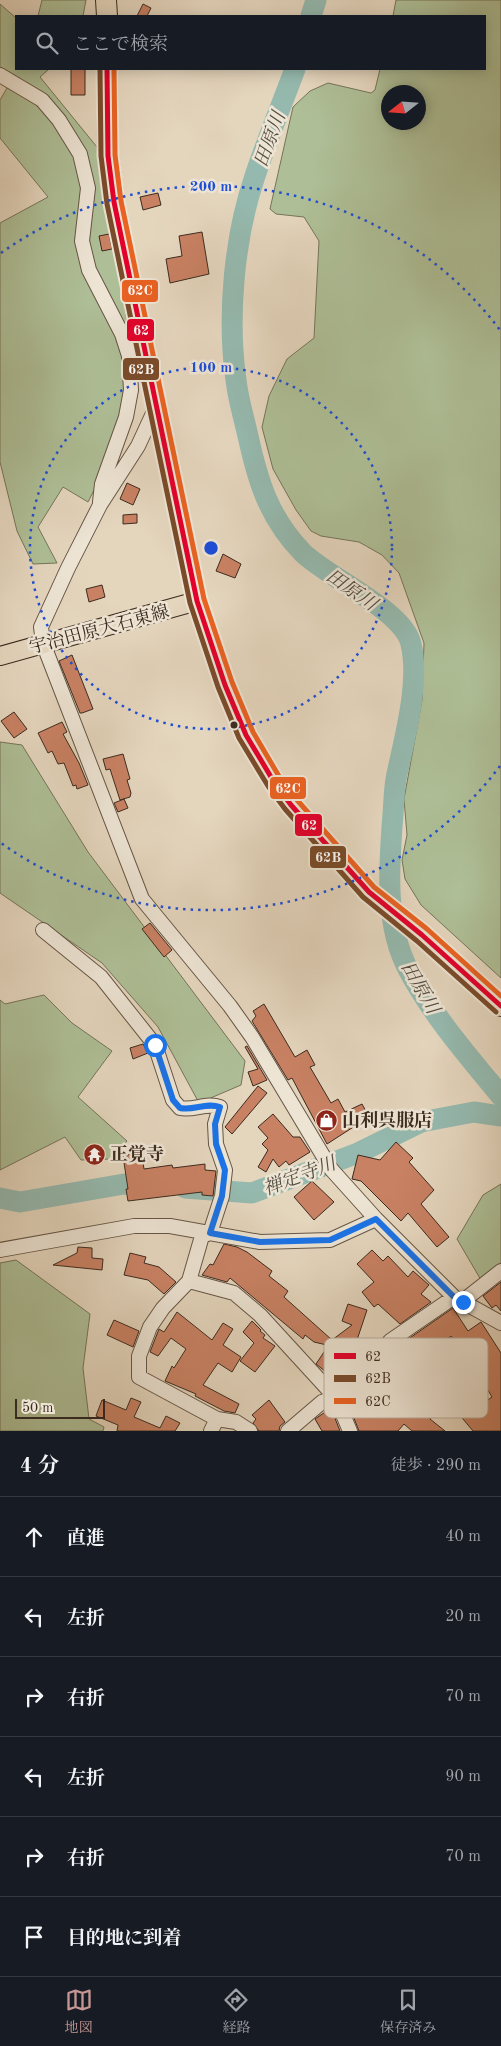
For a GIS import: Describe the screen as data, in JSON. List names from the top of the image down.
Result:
{
  "streets": {
    "main road": ["宇治田原大石東線"]
  },
  "water": ["田原川", "禅定寺川"],
  "places": {
    "shop": ["山利呉服店"],
    "temple": ["正覚寺"]
  },
  "lines": ["transit line 62", "transit line 62B", "transit line 62C"],
  "legend": ["62", "62B", "62C"],
  "scale_bar": "50 m",
  "north": "left",
  "page": {
    "search": "ここで検索",
    "scale": "50 m",
    "heading": ["4 分", "徒歩 · 290 m"],
    "list": [
      ["直進", "40 m"],
      ["左折", "20 m"],
      ["右折", "70 m"],
      ["左折", "90 m"],
      ["右折", "70 m"],
      "目的地に到着"
    ],
    "nav": ["地図", "経路", "保存済み"]
  },
  "rings": ["200 m", "100 m"]
}
